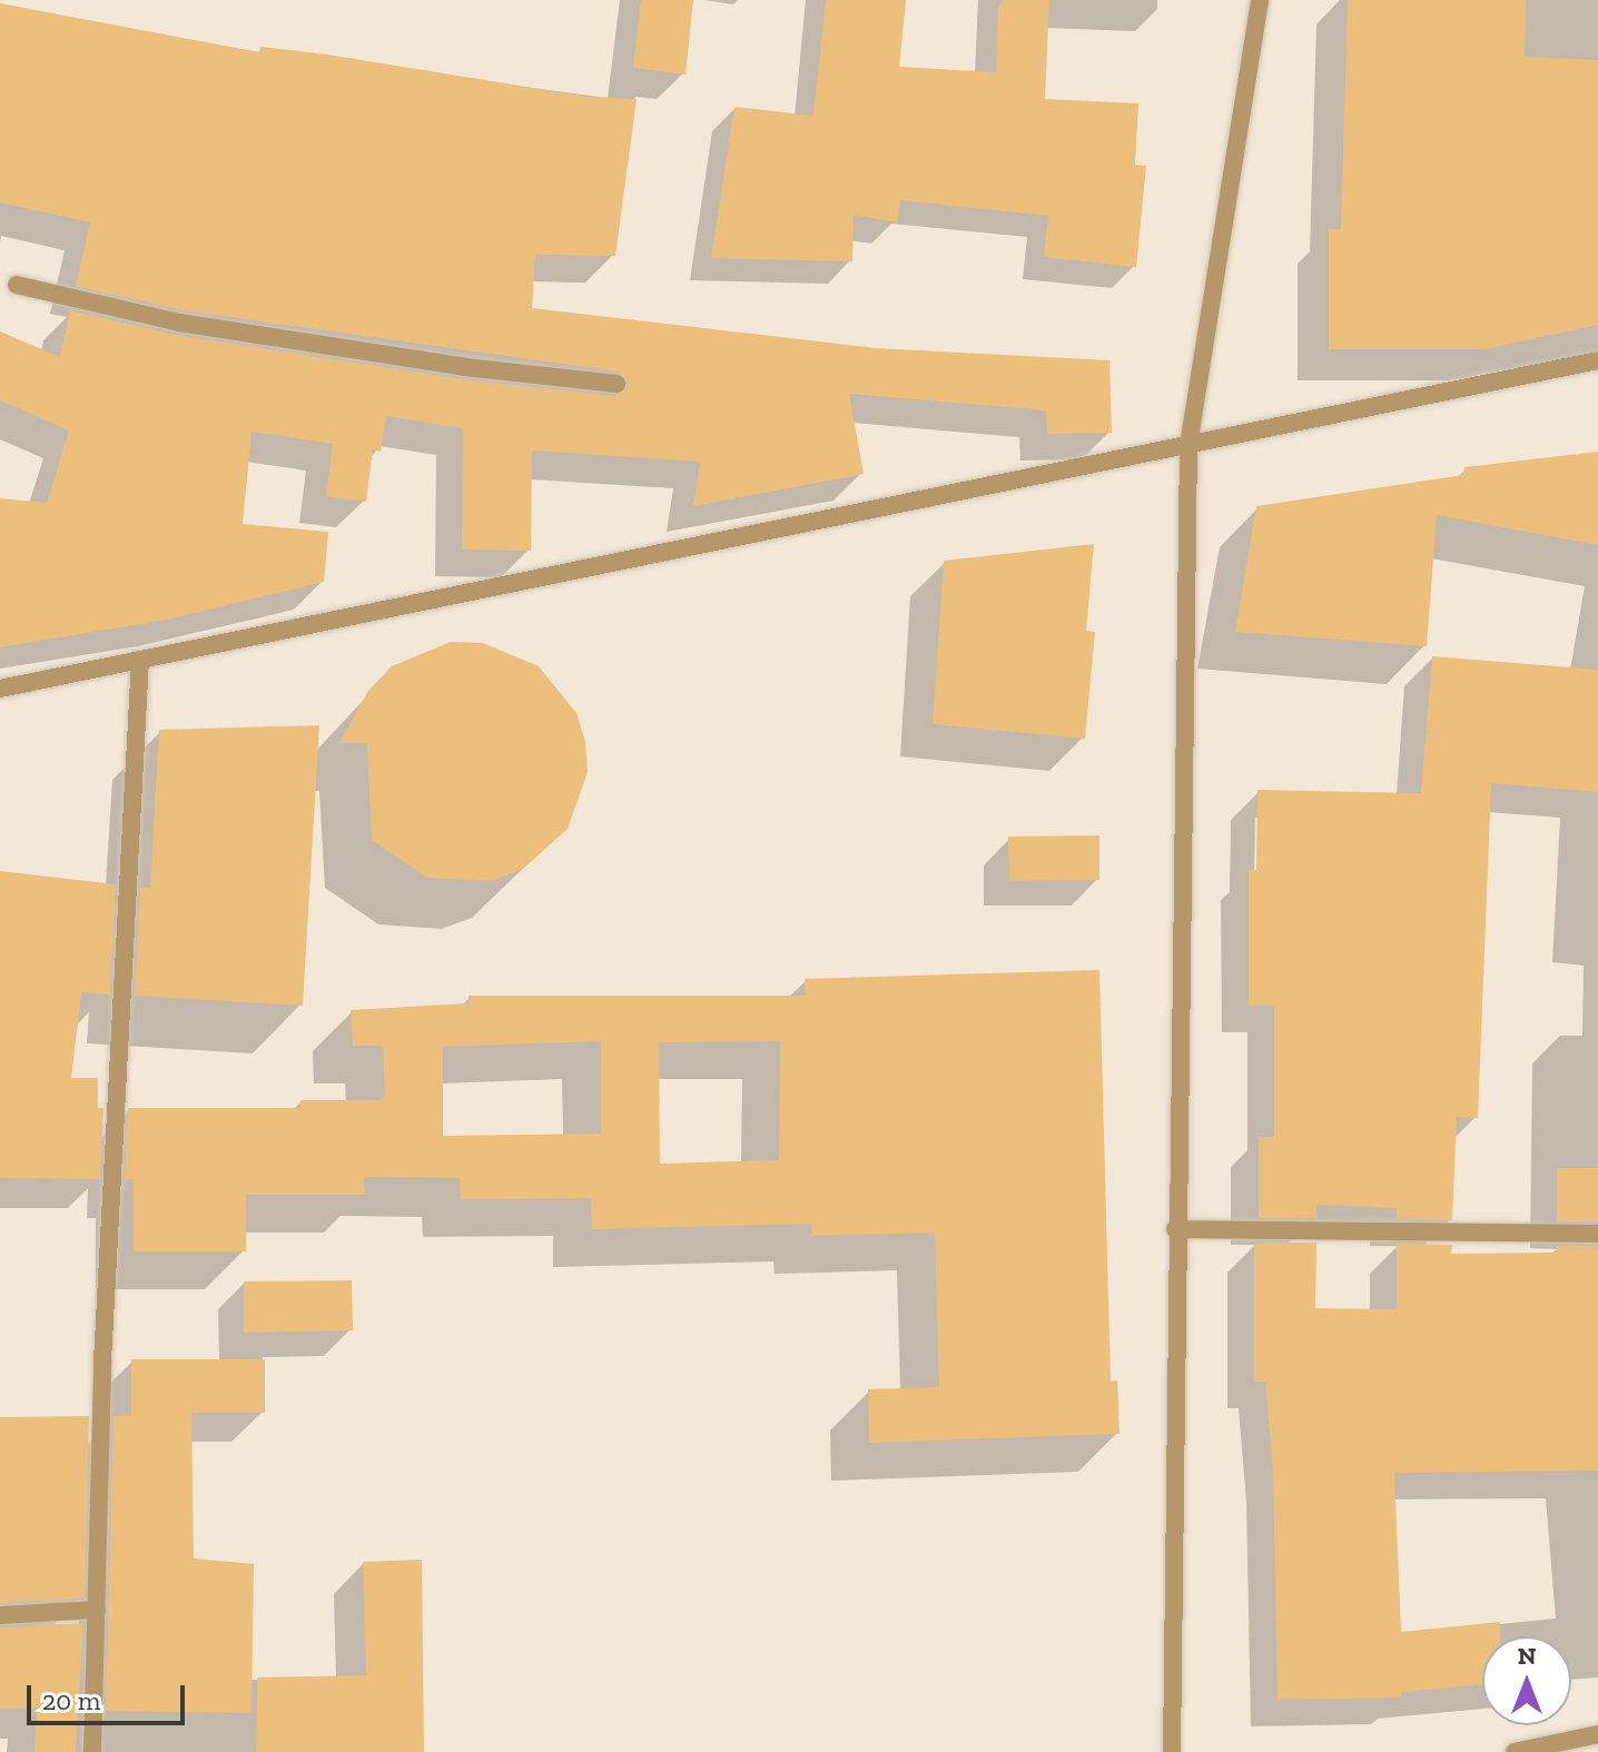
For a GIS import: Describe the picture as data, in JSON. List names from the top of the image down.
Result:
{
  "scale_bar": "20 m",
  "north": "top"
}
